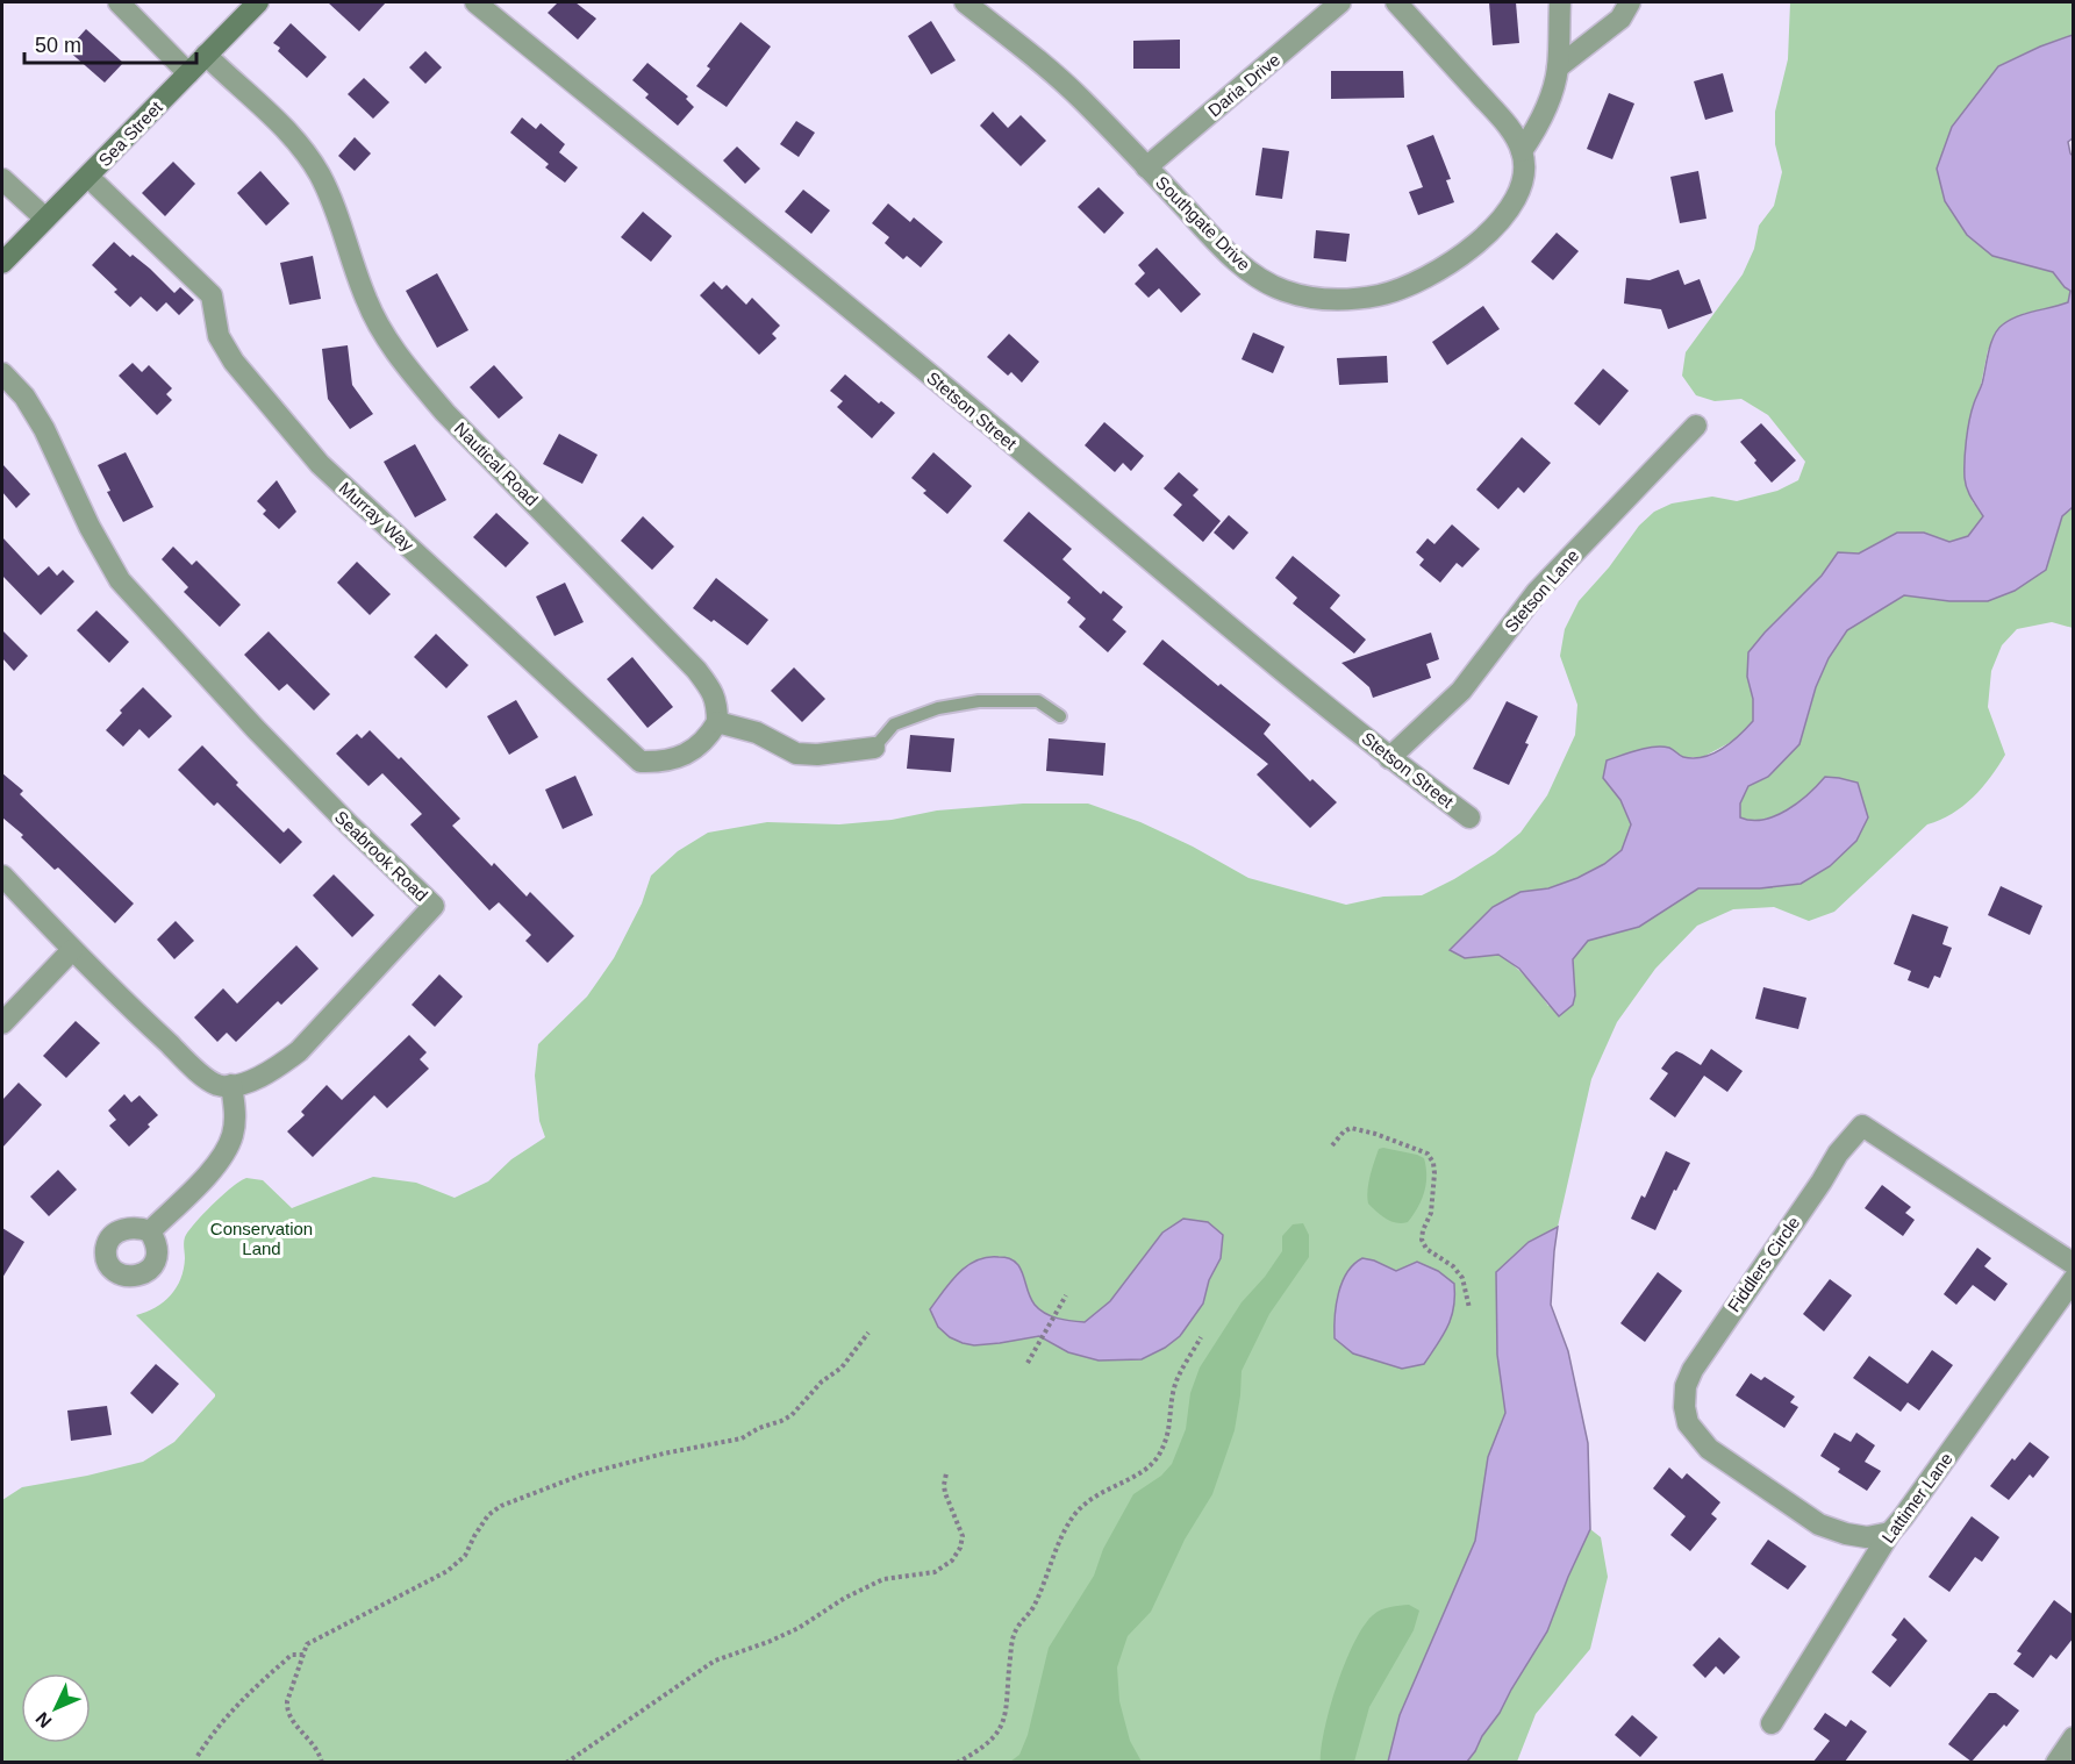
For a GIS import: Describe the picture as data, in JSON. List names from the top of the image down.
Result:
{
  "streets": {
    "street": [
      "Daria Drive",
      "Sea Street",
      "Southgate Drive",
      "Stetson Street",
      "Nautical Road",
      "Murray Way",
      "Stetson Lane",
      "Seabrook Road",
      "Fiddlers Circle",
      "Lattimer Lane"
    ]
  },
  "crossings": [
    ["Daria Drive", "Southgate Drive"],
    ["Sea Street", "Nautical Road"],
    ["Sea Street", "Murray Way"],
    ["Stetson Street", "Stetson Lane"],
    ["Nautical Road", "Murray Way"],
    ["Fiddlers Circle", "Lattimer Lane"]
  ],
  "parks": ["Conservation Land"],
  "scale_bar": "50 m",
  "north": "bottom left"
}
